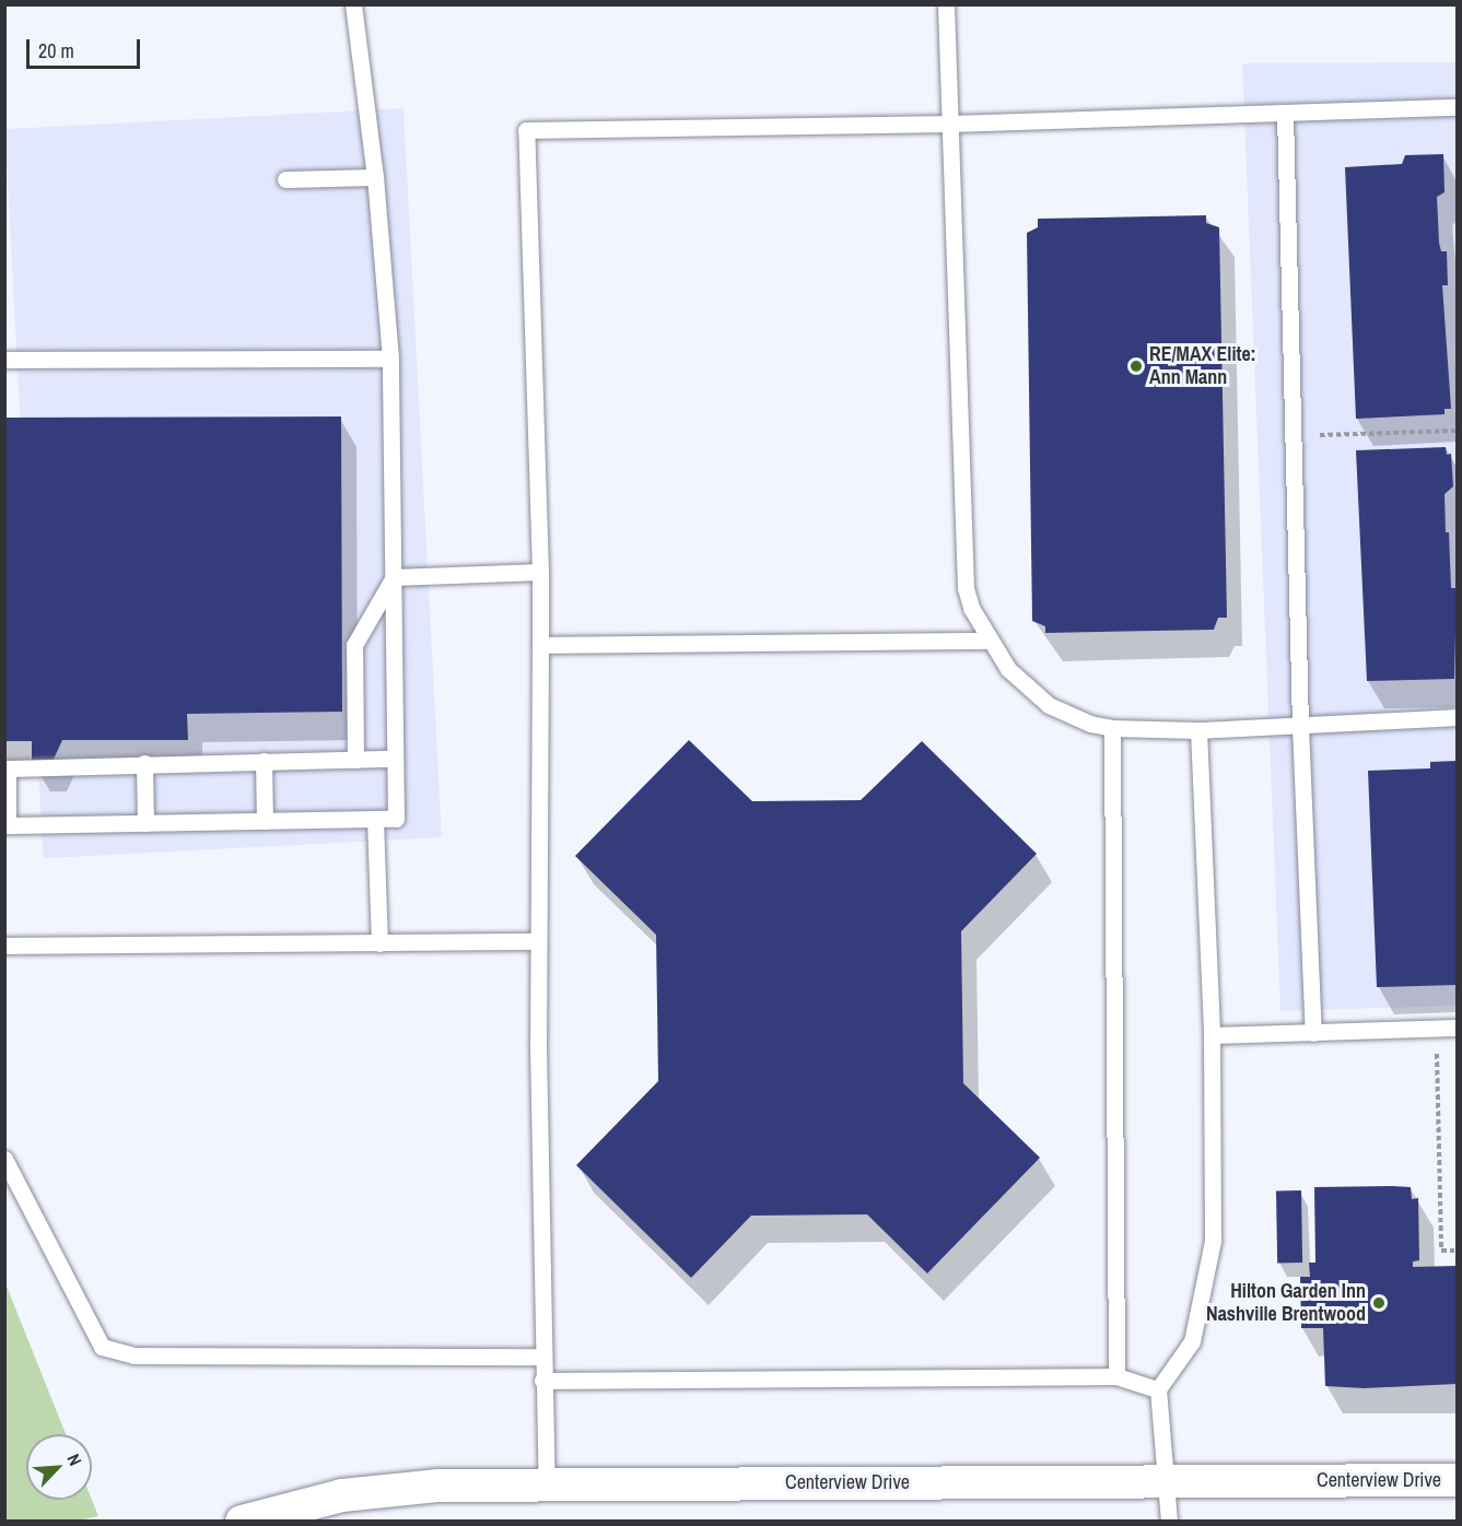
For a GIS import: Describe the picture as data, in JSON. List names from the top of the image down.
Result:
{
  "streets": {
    "street": ["Centerview Drive"]
  },
  "places": ["RE/MAX Elite: Ann Mann", "Hilton Garden Inn Nashville Brentwood"],
  "scale_bar": "20 m",
  "north": "top right"
}
